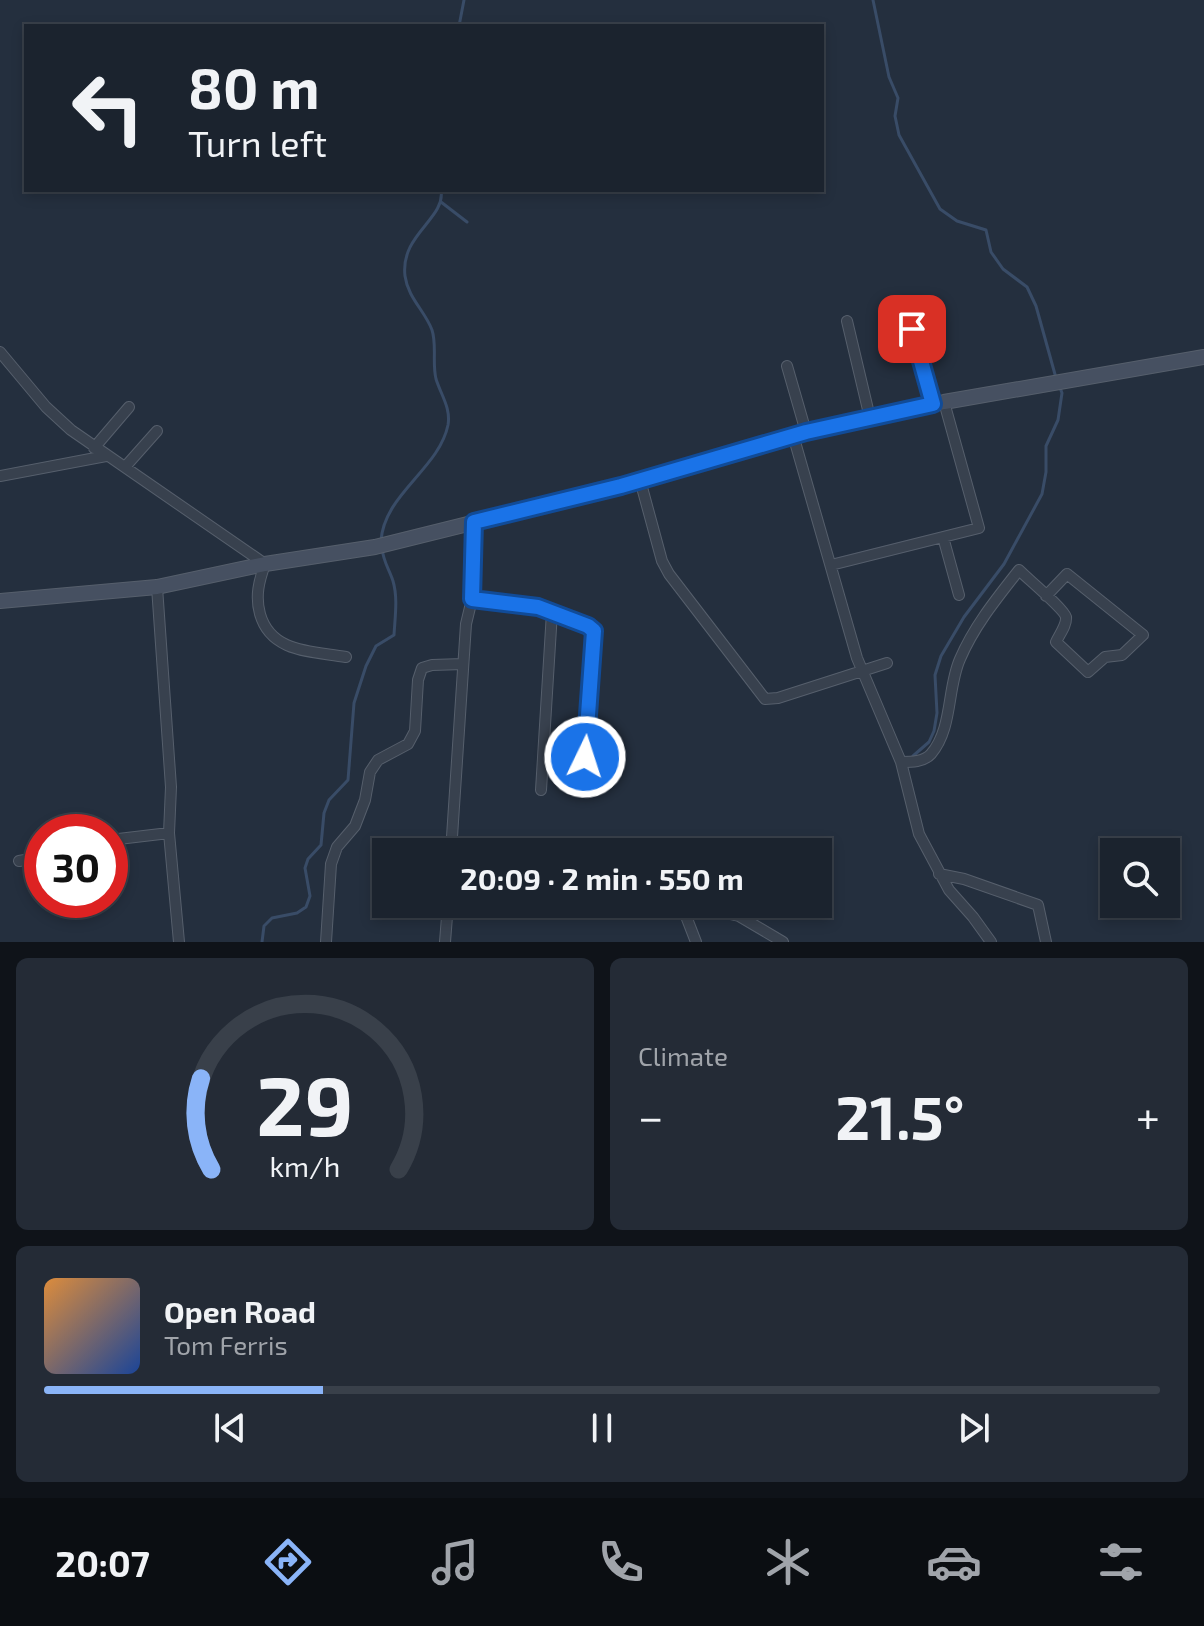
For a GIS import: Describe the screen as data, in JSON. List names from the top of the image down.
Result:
{
  "page": {
    "turn": ["80 m", "Turn left"],
    "limit": "30",
    "trip": "20:09 · 2 min · 550 m",
    "tile": "Climate",
    "heat": ["−", "21.5°", "+"],
    "song": ["Open Road", "Tom Ferris"],
    "tabs": "20:07",
    "gauge": ["29", "km/h"]
  }
}
